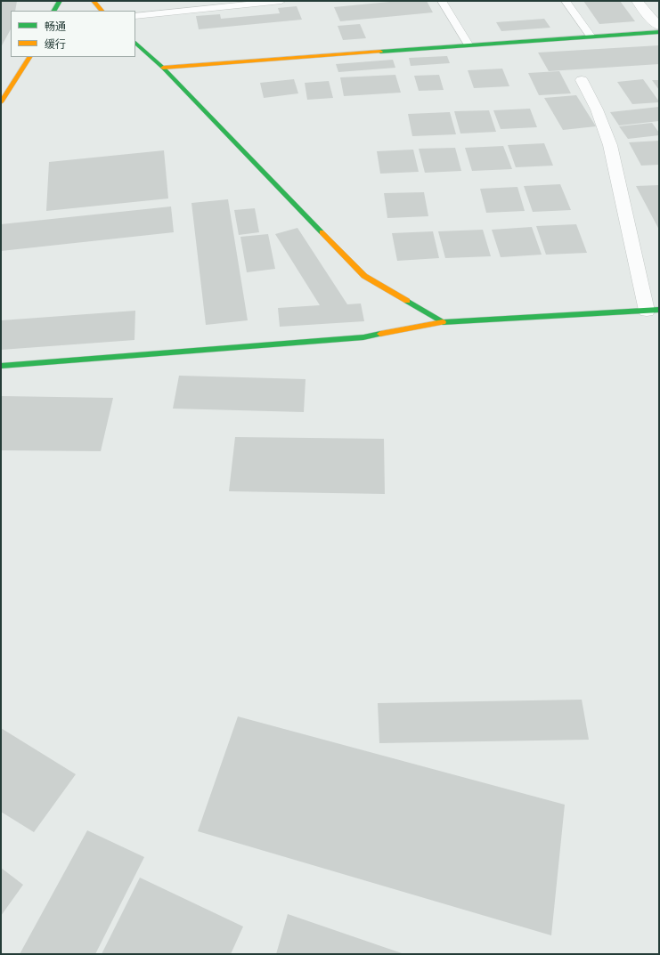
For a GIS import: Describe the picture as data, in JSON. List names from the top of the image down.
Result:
{
  "legend": ["畅通", "缓行"]
}
